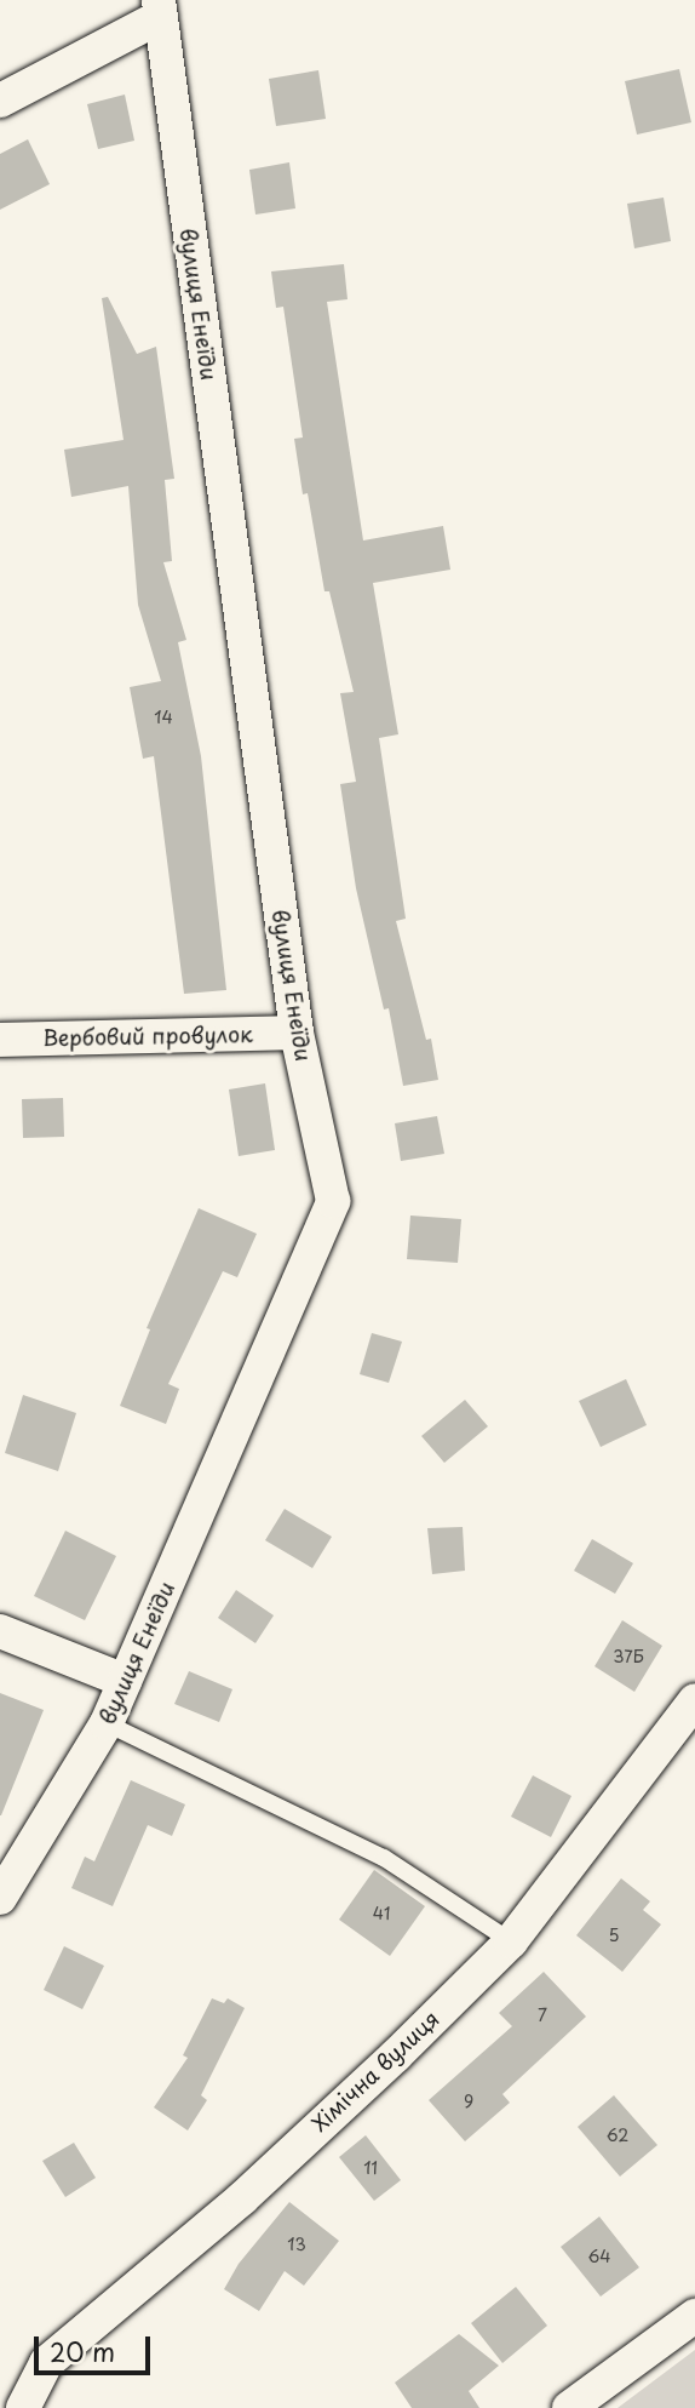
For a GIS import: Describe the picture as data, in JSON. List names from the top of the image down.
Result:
{
  "streets": {
    "street": ["вулиця Енеїди", "Вербовий провулок", "Хімічна вулиця"]
  },
  "crossings": [
    ["вулиця Енеїди", "Вербовий провулок"]
  ],
  "house_numbers": [
    "14",
    "37Б",
    "41",
    "5",
    "7",
    "9",
    "62",
    "11",
    "13",
    "64"
  ],
  "scale_bar": "20 m"
}
